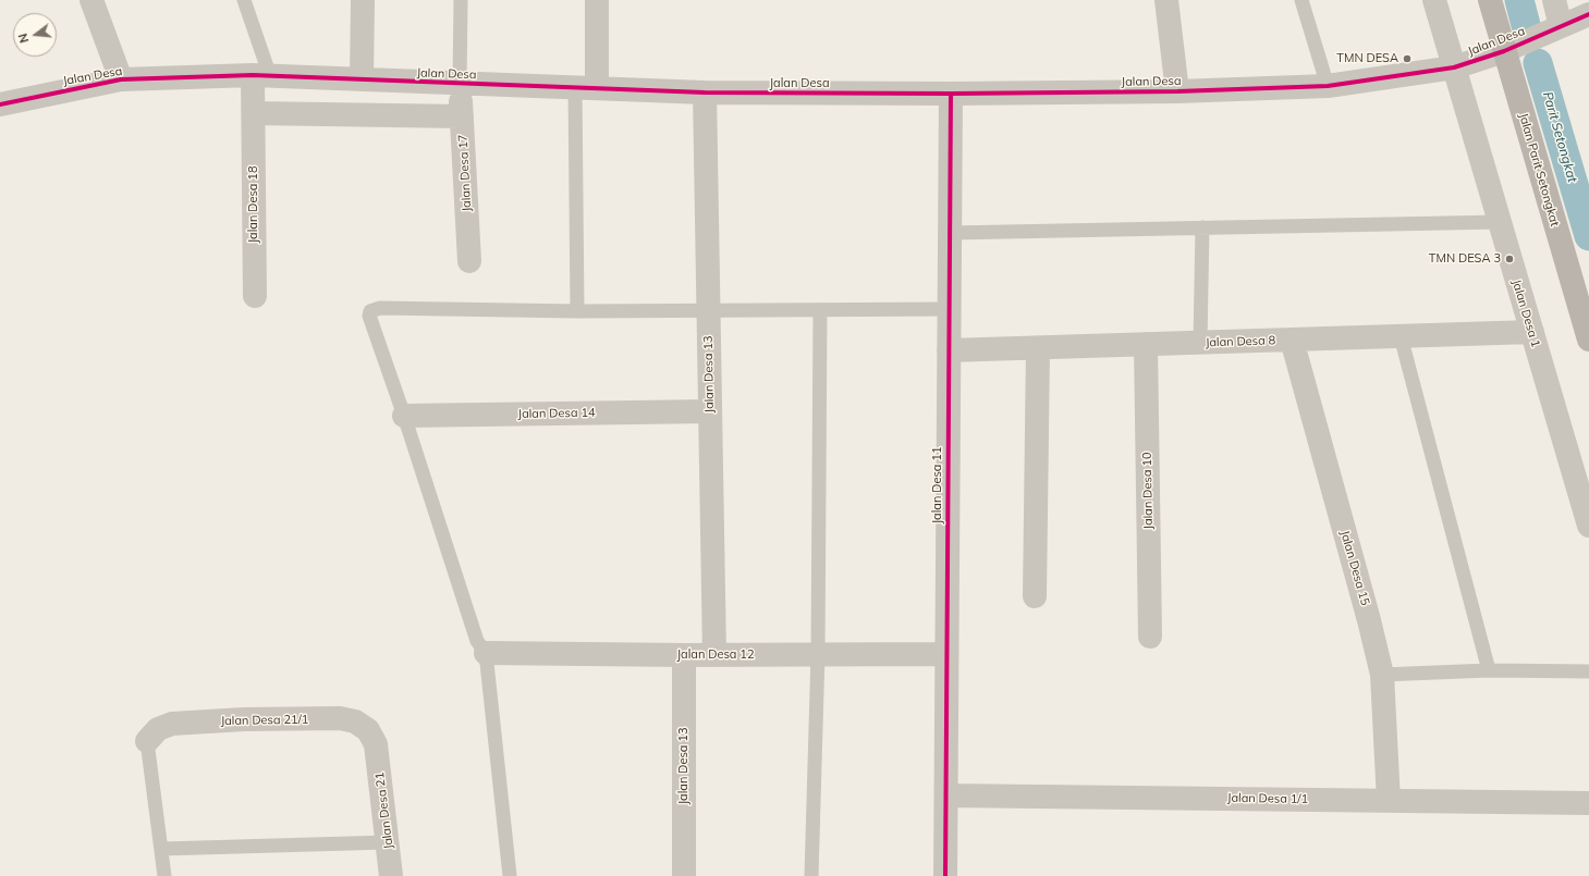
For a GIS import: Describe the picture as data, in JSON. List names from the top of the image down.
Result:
{
  "streets": {
    "street": [
      "Jalan Desa",
      "Jalan Parit Setongkat",
      "Jalan Desa 17",
      "Jalan Desa 18",
      "Jalan Desa 1",
      "Jalan Desa 8",
      "Jalan Desa 13",
      "Jalan Desa 14",
      "Jalan Desa 11",
      "Jalan Desa 10",
      "Jalan Desa 15",
      "Jalan Desa 12",
      "Jalan Desa 21/1",
      "Jalan Desa 1/1",
      "Jalan Desa 21"
    ]
  },
  "crossings": [
    ["Jalan Desa", "Jalan Parit Setongkat"],
    ["Jalan Desa", "Jalan Desa 17"],
    ["Jalan Desa", "Jalan Desa 18"],
    ["Jalan Desa", "Jalan Desa 1"],
    ["Jalan Desa", "Jalan Desa 13"],
    ["Jalan Desa", "Jalan Desa 11"],
    ["Jalan Desa 1", "Jalan Desa 8"],
    ["Jalan Desa 8", "Jalan Desa 11"],
    ["Jalan Desa 8", "Jalan Desa 10"],
    ["Jalan Desa 8", "Jalan Desa 15"],
    ["Jalan Desa 13", "Jalan Desa 14"],
    ["Jalan Desa 13", "Jalan Desa 12"],
    ["Jalan Desa 11", "Jalan Desa 12"],
    ["Jalan Desa 11", "Jalan Desa 1/1"],
    ["Jalan Desa 15", "Jalan Desa 1/1"],
    ["Jalan Desa 21/1", "Jalan Desa 21"]
  ],
  "water": ["Parit Setongkat"],
  "places": ["TMN DESA", "TMN DESA 3"],
  "north": "left"
}
